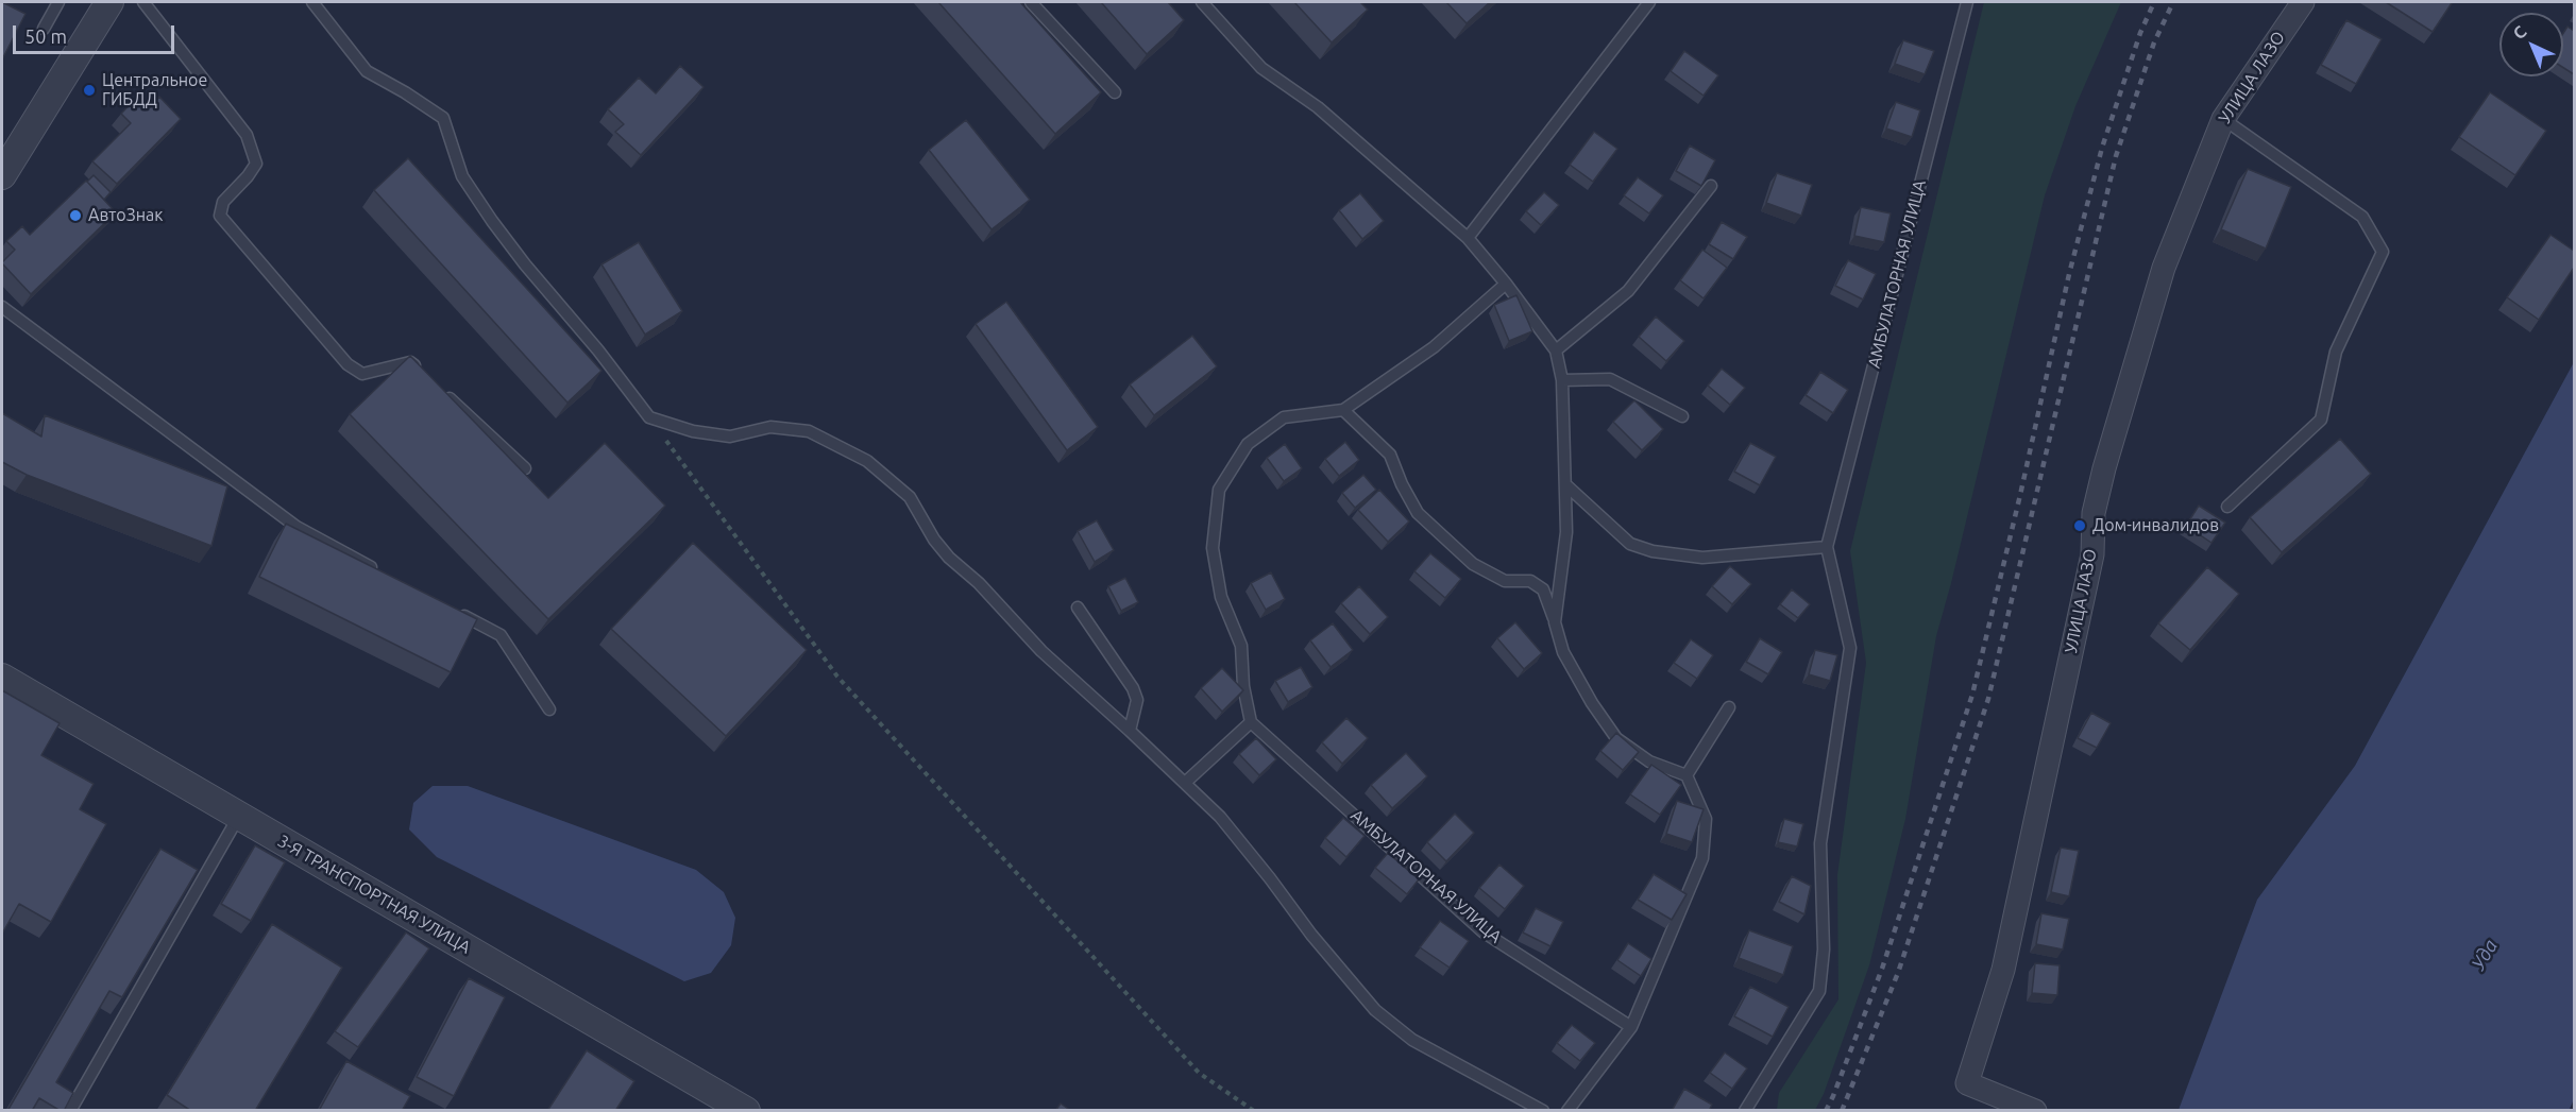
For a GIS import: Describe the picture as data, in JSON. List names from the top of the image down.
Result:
{
  "streets": {
    "street": ["УЛИЦА ЛАЗО", "3-Я ТРАНСПОРТНАЯ УЛИЦА"],
    "lane": ["АМБУЛАТОРНАЯ УЛИЦА"]
  },
  "water": ["Уда"],
  "places": ["Центральное ГИБДД", "АвтоЗнак", "Дом-инвалидов"],
  "scale_bar": "50 m",
  "north": "top left"
}
